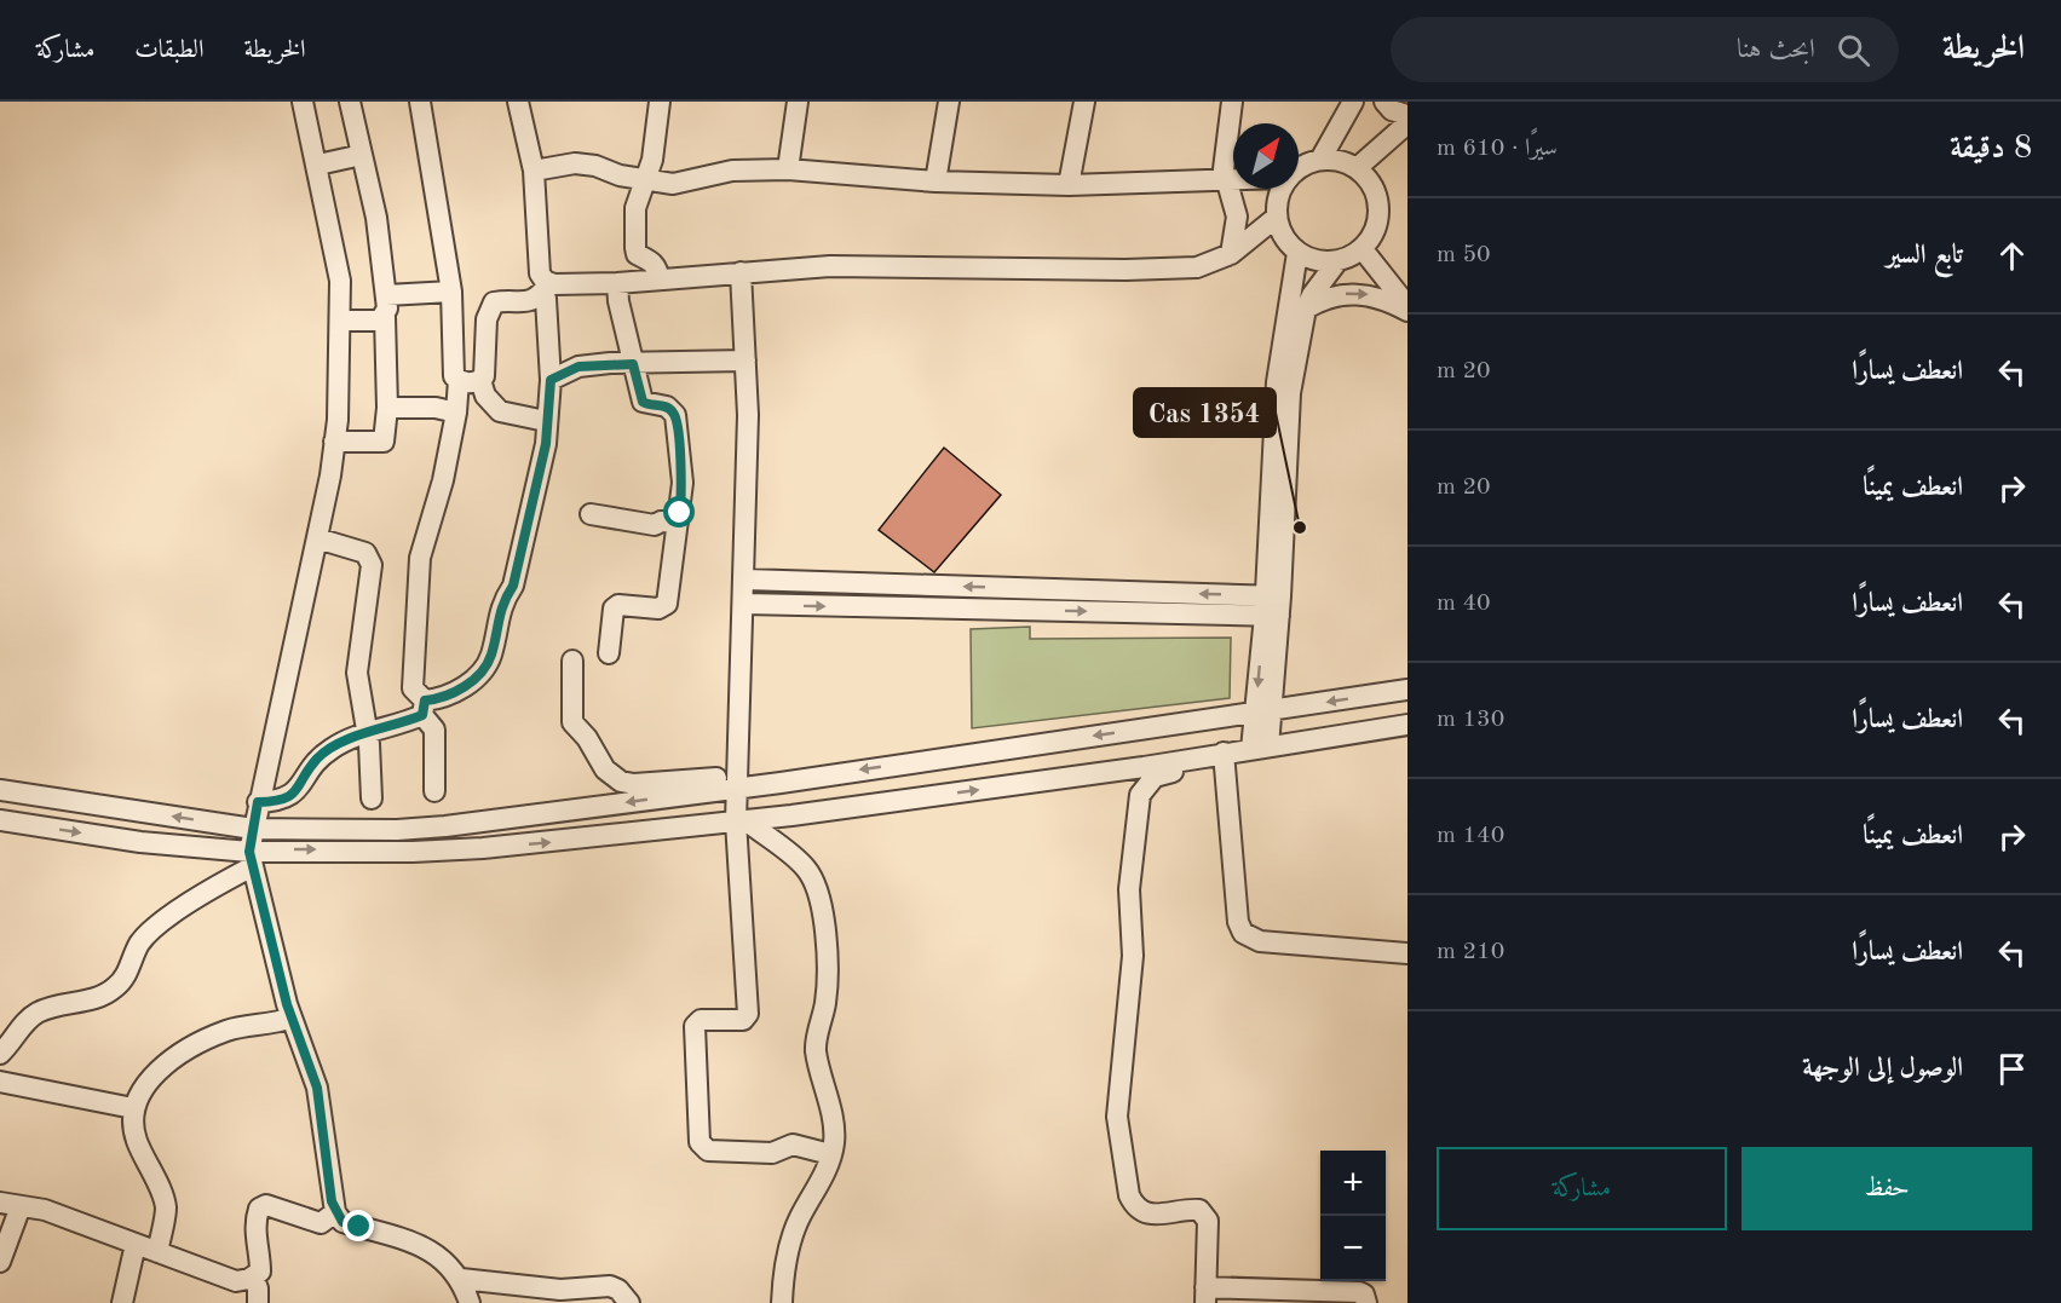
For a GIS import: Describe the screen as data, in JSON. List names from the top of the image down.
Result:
{
  "places": ["Cas 1354"],
  "north": "top right",
  "page": {
    "header": "الخريطة",
    "search": "ابحث هنا",
    "nav": ["الخريطة", "الطبقات", "مشاركة"],
    "heading": ["8 دقيقة", "سيرًا · 610 m"],
    "list": [
      ["تابع السير", "50 m"],
      ["انعطف يسارًا", "20 m"],
      ["انعطف يمينًا", "20 m"],
      ["انعطف يسارًا", "40 m"],
      ["انعطف يسارًا", "130 m"],
      ["انعطف يمينًا", "140 m"],
      ["انعطف يسارًا", "210 m"],
      "الوصول إلى الوجهة"
    ],
    "buttons": ["حفظ", "مشاركة"],
    "map_buttons": ["+", "−"]
  }
}
